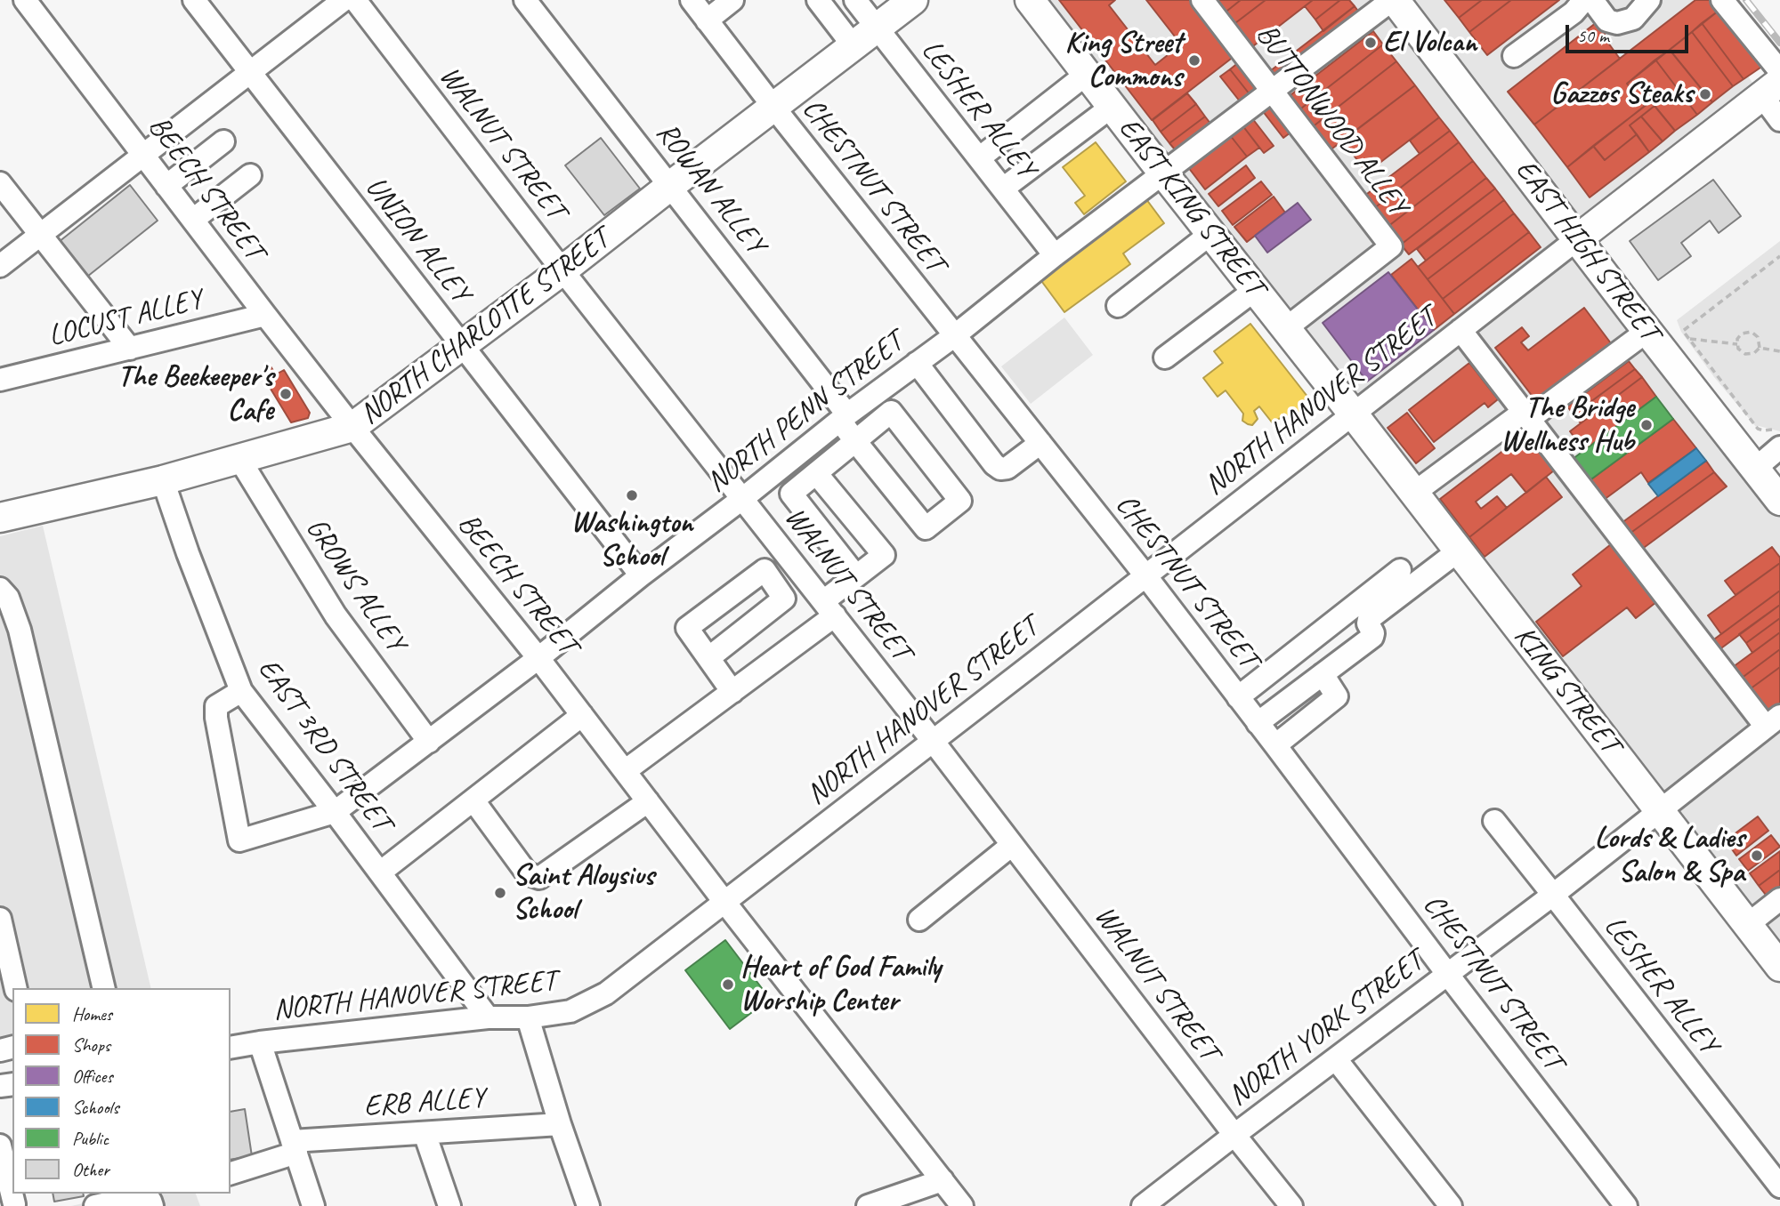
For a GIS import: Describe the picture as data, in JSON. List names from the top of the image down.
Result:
{
  "streets": {
    "main road": [
      "EAST KING STREET",
      "EAST HIGH STREET",
      "NORTH CHARLOTTE STREET",
      "KING STREET"
    ],
    "street": [
      "LESHER ALLEY",
      "BUTTONWOOD ALLEY",
      "WALNUT STREET",
      "CHESTNUT STREET",
      "BEECH STREET",
      "ROWAN ALLEY",
      "UNION ALLEY",
      "LOCUST ALLEY",
      "NORTH HANOVER STREET",
      "NORTH PENN STREET",
      "GROWS ALLEY",
      "EAST 3RD STREET",
      "NORTH YORK STREET",
      "ERB ALLEY"
    ]
  },
  "crossings": [
    ["LESHER ALLEY", "NORTH CHARLOTTE STREET"],
    ["LESHER ALLEY", "NORTH PENN STREET"],
    ["LESHER ALLEY", "NORTH YORK STREET"],
    ["BUTTONWOOD ALLEY", "EAST KING STREET"],
    ["BUTTONWOOD ALLEY", "NORTH PENN STREET"],
    ["WALNUT STREET", "NORTH CHARLOTTE STREET"],
    ["WALNUT STREET", "NORTH HANOVER STREET"],
    ["WALNUT STREET", "NORTH PENN STREET"],
    ["WALNUT STREET", "NORTH YORK STREET"],
    ["CHESTNUT STREET", "NORTH CHARLOTTE STREET"],
    ["CHESTNUT STREET", "NORTH HANOVER STREET"],
    ["CHESTNUT STREET", "NORTH PENN STREET"],
    ["CHESTNUT STREET", "NORTH YORK STREET"],
    ["BEECH STREET", "LOCUST ALLEY"],
    ["BEECH STREET", "NORTH CHARLOTTE STREET"],
    ["BEECH STREET", "NORTH HANOVER STREET"],
    ["BEECH STREET", "NORTH PENN STREET"],
    ["ROWAN ALLEY", "NORTH CHARLOTTE STREET"],
    ["ROWAN ALLEY", "NORTH PENN STREET"],
    ["EAST KING STREET", "NORTH HANOVER STREET"],
    ["EAST KING STREET", "NORTH PENN STREET"],
    ["EAST KING STREET", "KING STREET"],
    ["UNION ALLEY", "NORTH CHARLOTTE STREET"],
    ["UNION ALLEY", "NORTH PENN STREET"],
    ["EAST HIGH STREET", "NORTH HANOVER STREET"],
    ["EAST HIGH STREET", "NORTH PENN STREET"],
    ["NORTH CHARLOTTE STREET", "GROWS ALLEY"],
    ["NORTH CHARLOTTE STREET", "EAST 3RD STREET"],
    ["NORTH HANOVER STREET", "KING STREET"],
    ["NORTH HANOVER STREET", "EAST 3RD STREET"],
    ["NORTH PENN STREET", "GROWS ALLEY"],
    ["NORTH PENN STREET", "EAST 3RD STREET"],
    ["KING STREET", "NORTH YORK STREET"]
  ],
  "places": [
    "El Volcan",
    "King Street Commons",
    "Gazzos Steaks",
    "The Beekeeper's Cafe",
    "The Bridge Wellness Hub",
    "Washington School",
    "Lords & Ladies Salon & Spa",
    "Saint Aloysius School",
    "Heart of God Family Worship Center"
  ],
  "legend": [
    "Homes",
    "Shops",
    "Offices",
    "Schools",
    "Public",
    "Other"
  ],
  "scale_bar": "50 m"
}
